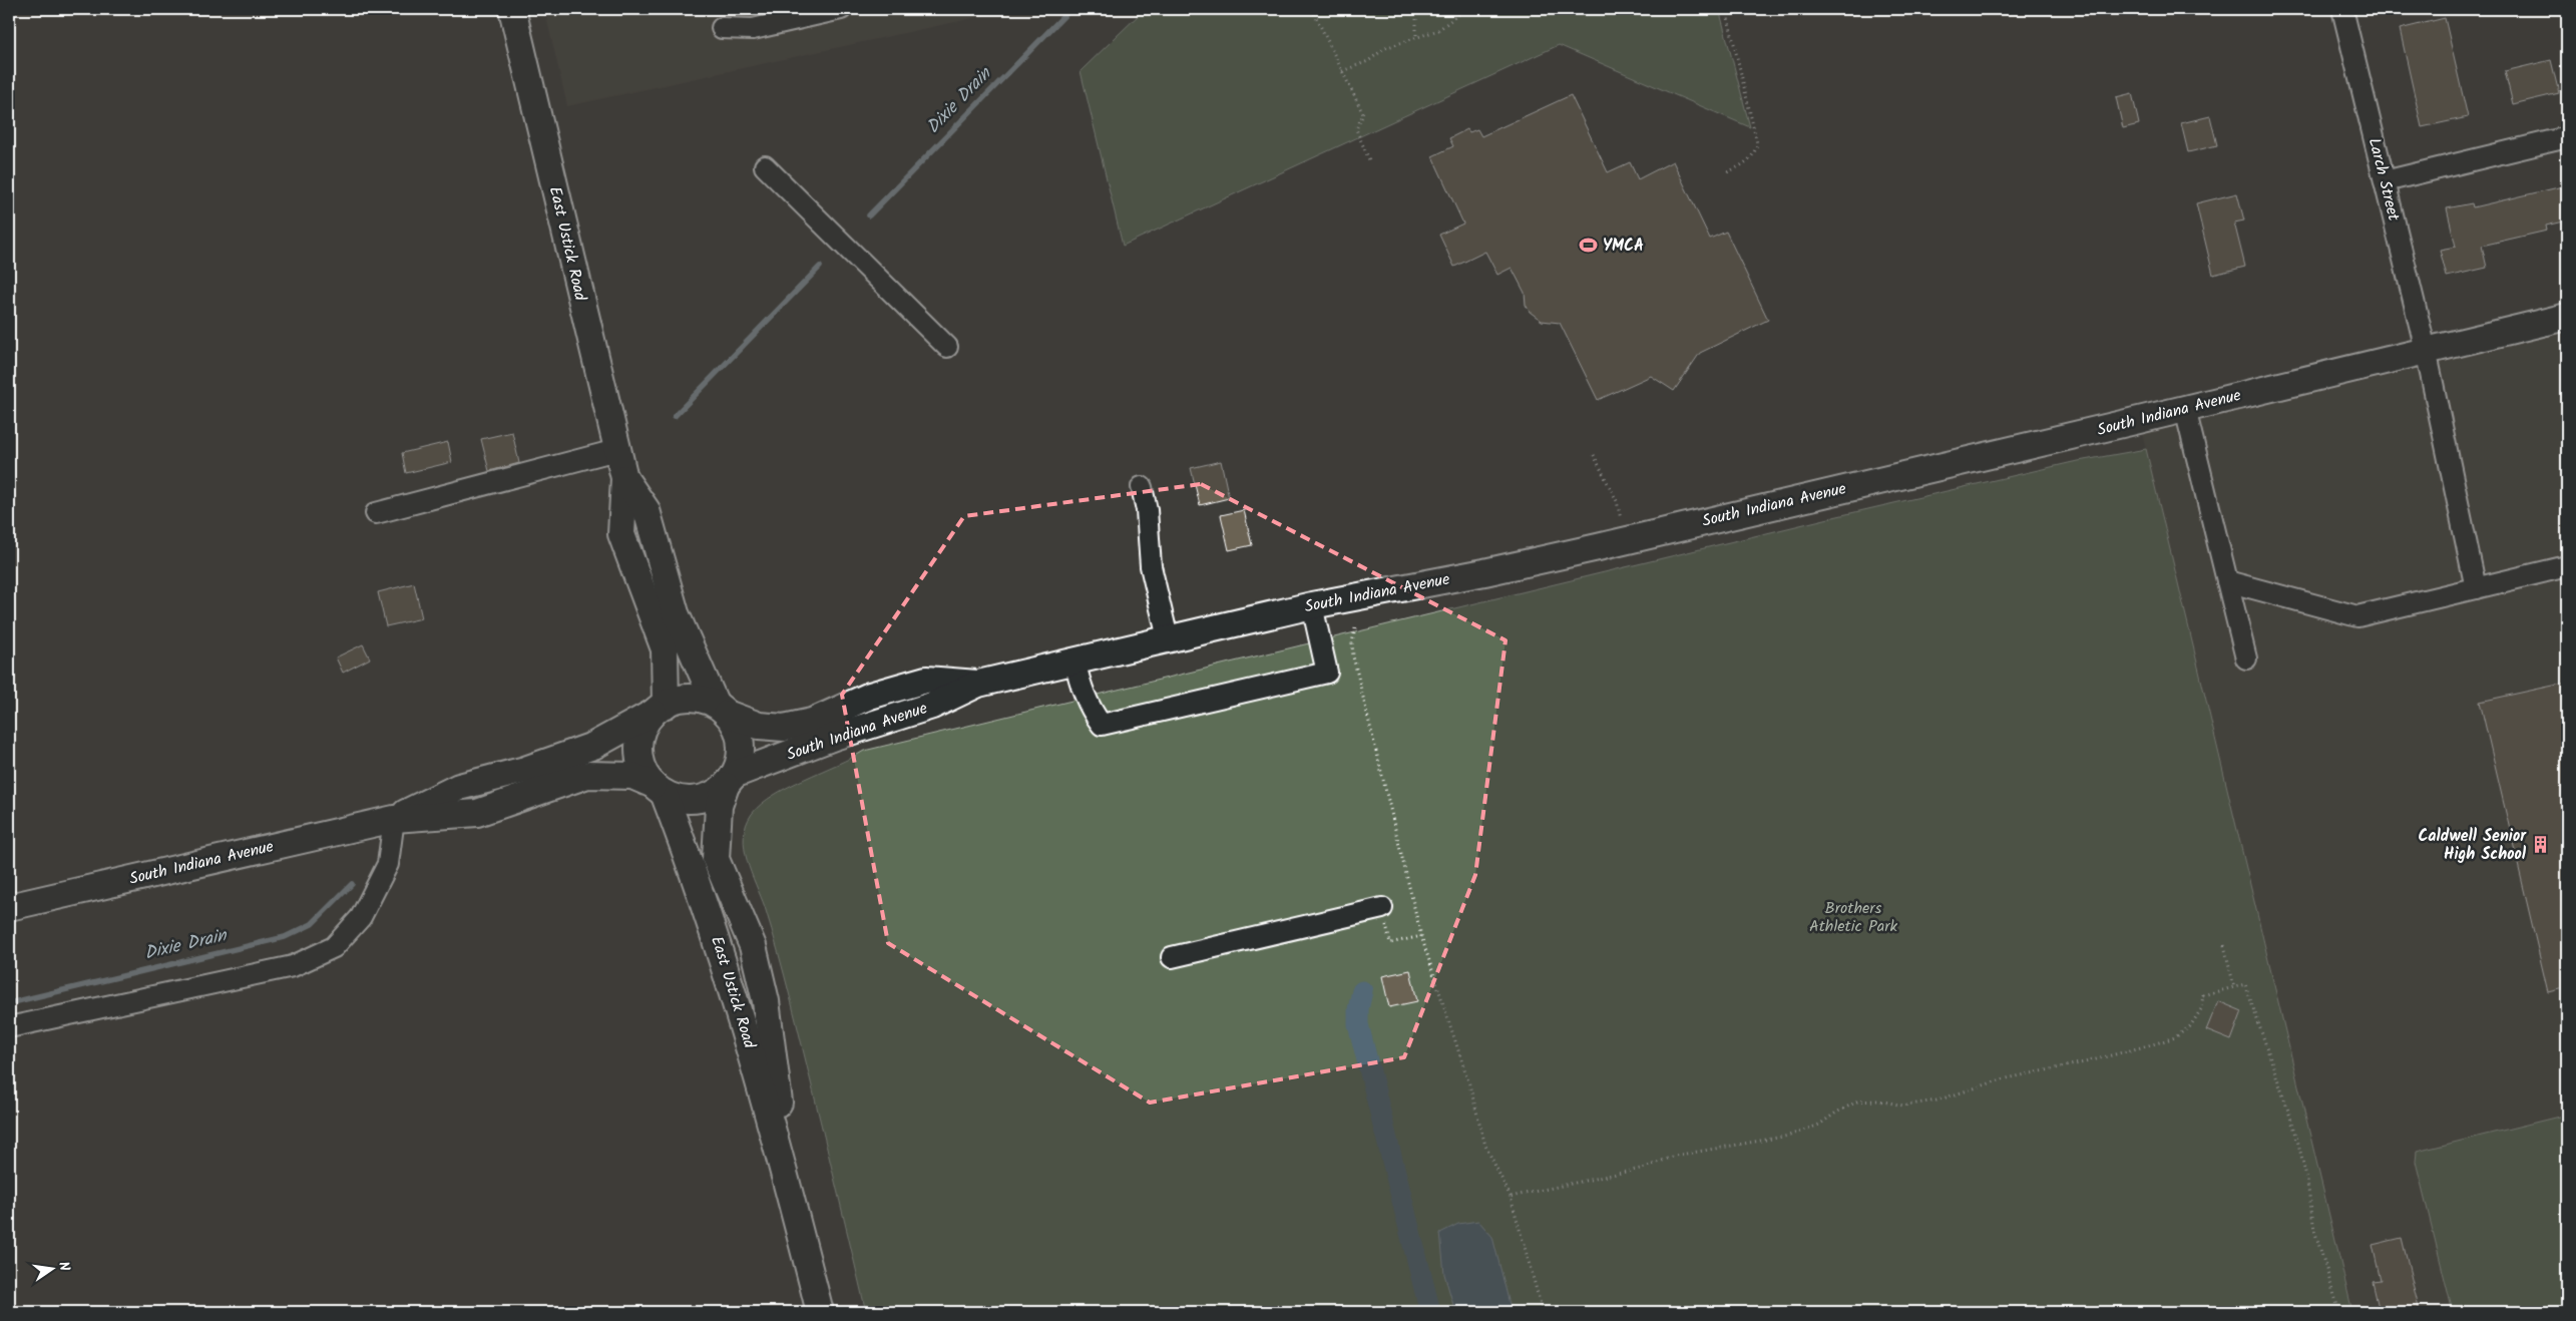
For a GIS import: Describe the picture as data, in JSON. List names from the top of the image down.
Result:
{
  "streets": {
    "main road": ["East Ustick Road", "South Indiana Avenue"],
    "street": ["Larch Street"]
  },
  "crossings": [
    ["Larch Street", "South Indiana Avenue"],
    ["East Ustick Road", "South Indiana Avenue"]
  ],
  "water": ["Dixie Drain"],
  "parks": ["Brothers Athletic Park"],
  "places": {
    "sports": ["YMCA"],
    "building": ["Caldwell Senior High School"]
  },
  "north": "right"
}
